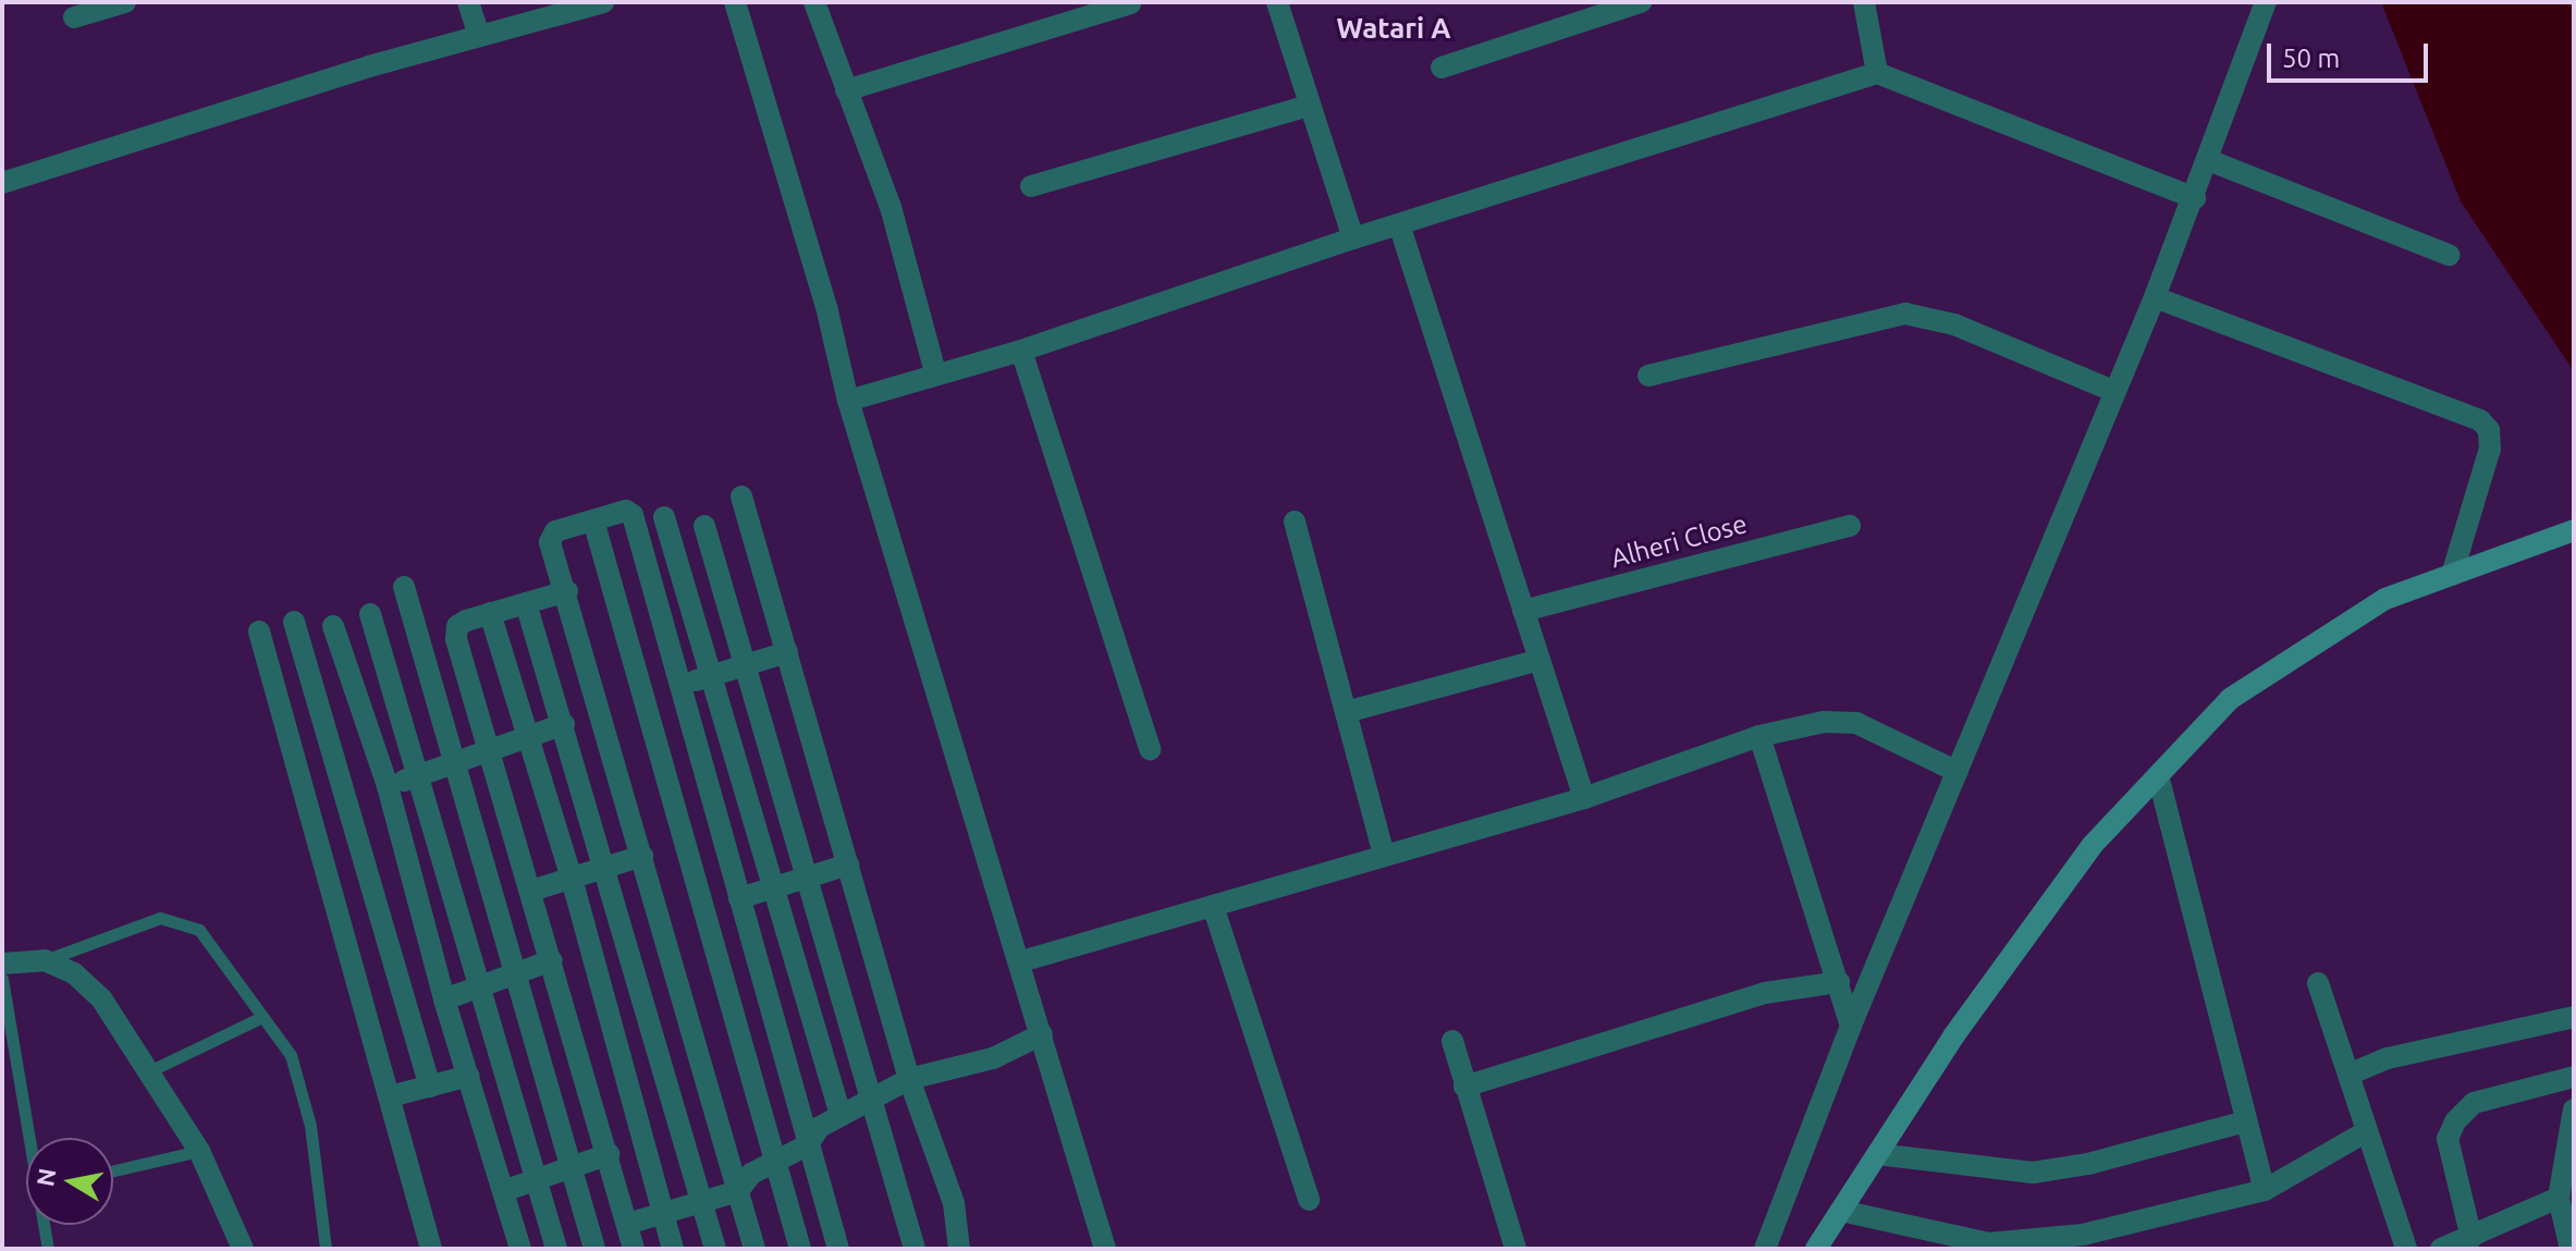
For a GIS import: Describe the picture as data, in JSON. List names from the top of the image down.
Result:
{
  "streets": {
    "street": ["Alheri Close"]
  },
  "districts": ["Watari A"],
  "scale_bar": "50 m",
  "north": "left"
}
